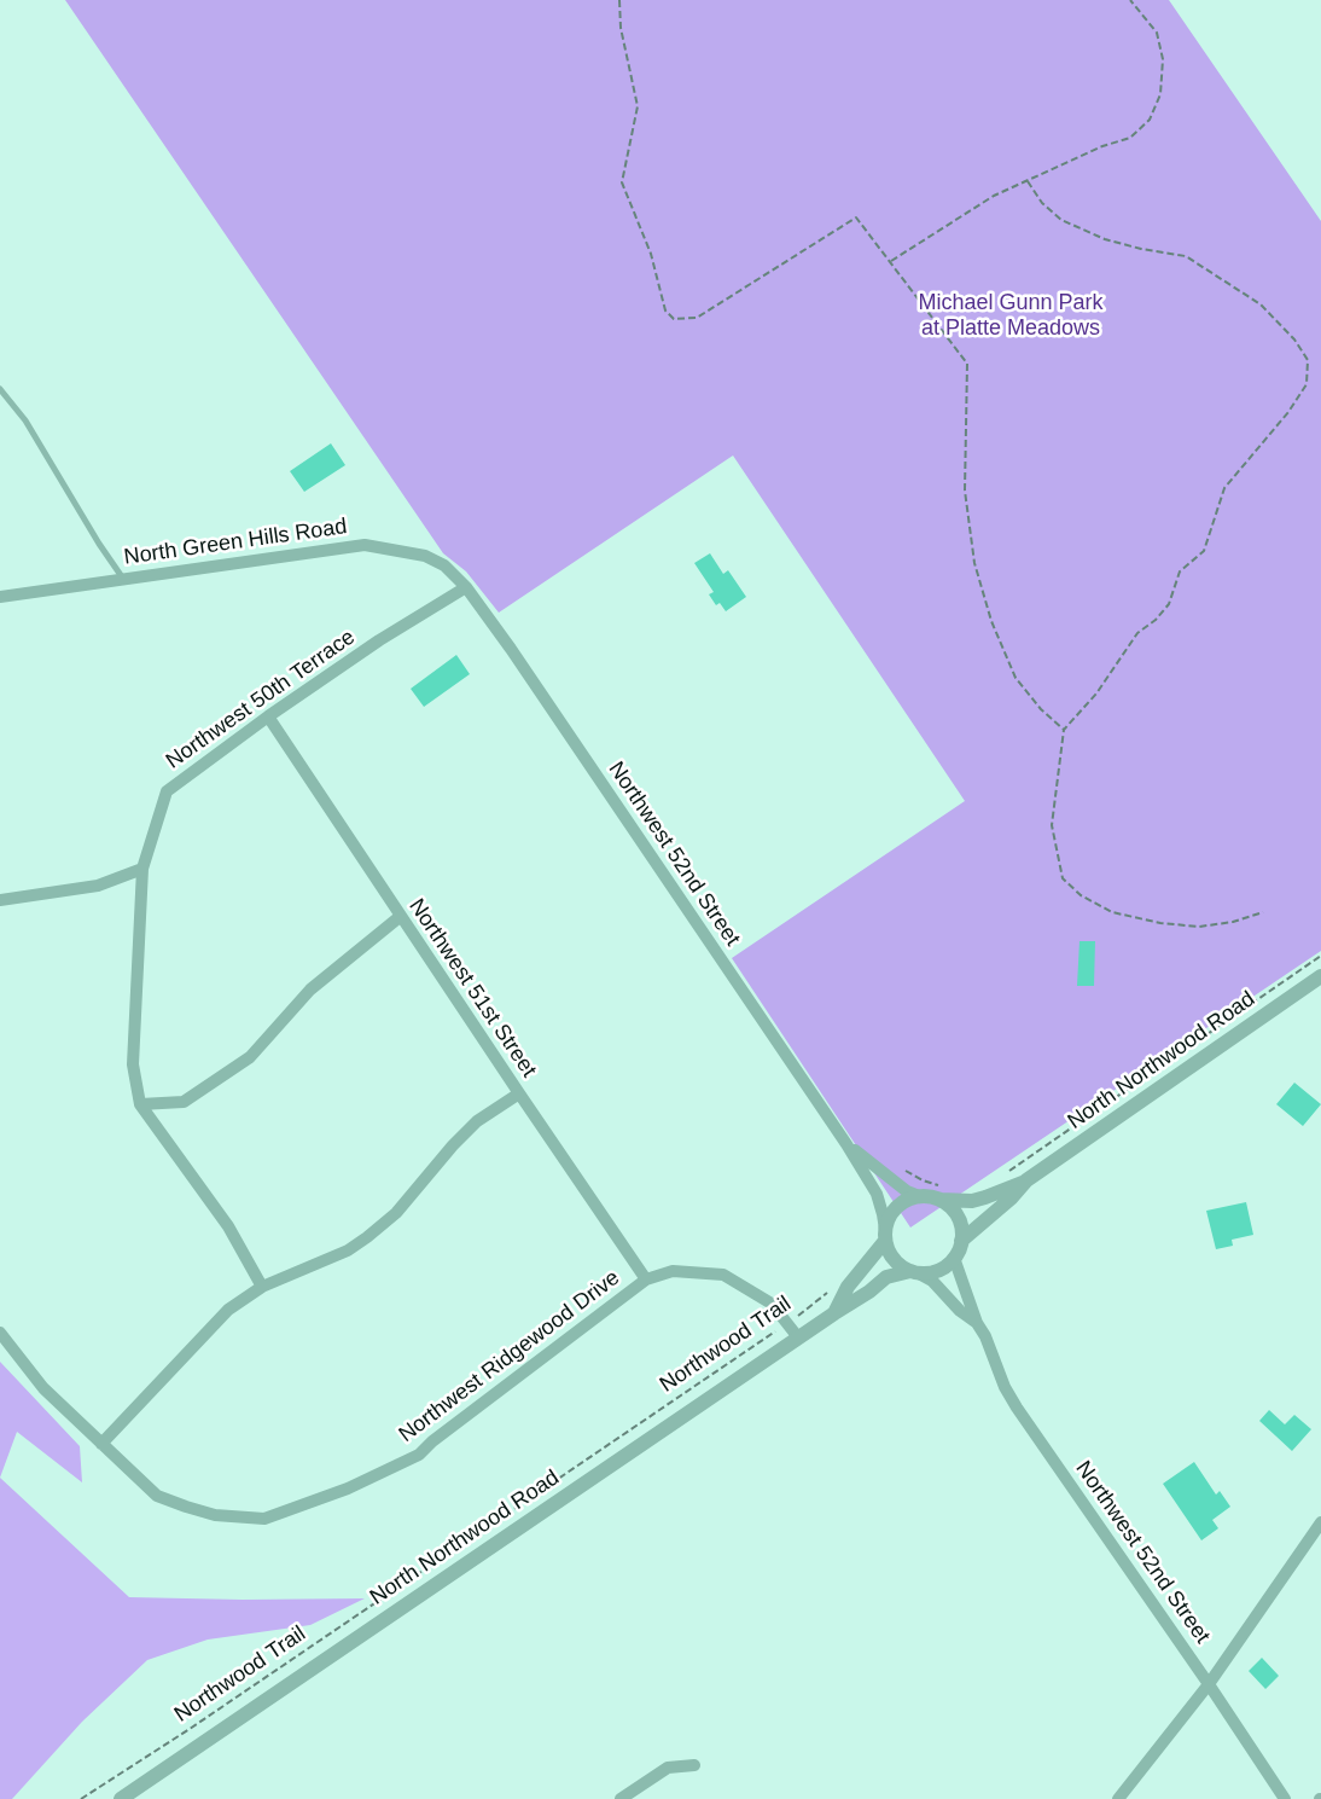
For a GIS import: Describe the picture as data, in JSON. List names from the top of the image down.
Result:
{
  "streets": {
    "street": [
      "North Green Hills Road",
      "Northwest 50th Terrace",
      "Northwest 52nd Street",
      "Northwest 51st Street",
      "North Northwood Road",
      "Northwest Ridgewood Drive"
    ],
    "path": ["Northwood Trail"]
  },
  "crossings": [
    ["North Green Hills Road", "Northwest 50th Terrace"],
    ["North Green Hills Road", "Northwest 52nd Street"],
    ["Northwest 50th Terrace", "Northwest 52nd Street"],
    ["Northwest 50th Terrace", "Northwest 51st Street"],
    ["Northwest 52nd Street", "North Northwood Road"],
    ["Northwest 51st Street", "Northwest Ridgewood Drive"],
    ["North Northwood Road", "Northwest Ridgewood Drive"],
    ["Northwood Trail", "Northwest Ridgewood Drive"]
  ],
  "parks": ["Michael Gunn Park at Platte Meadows"]
}
